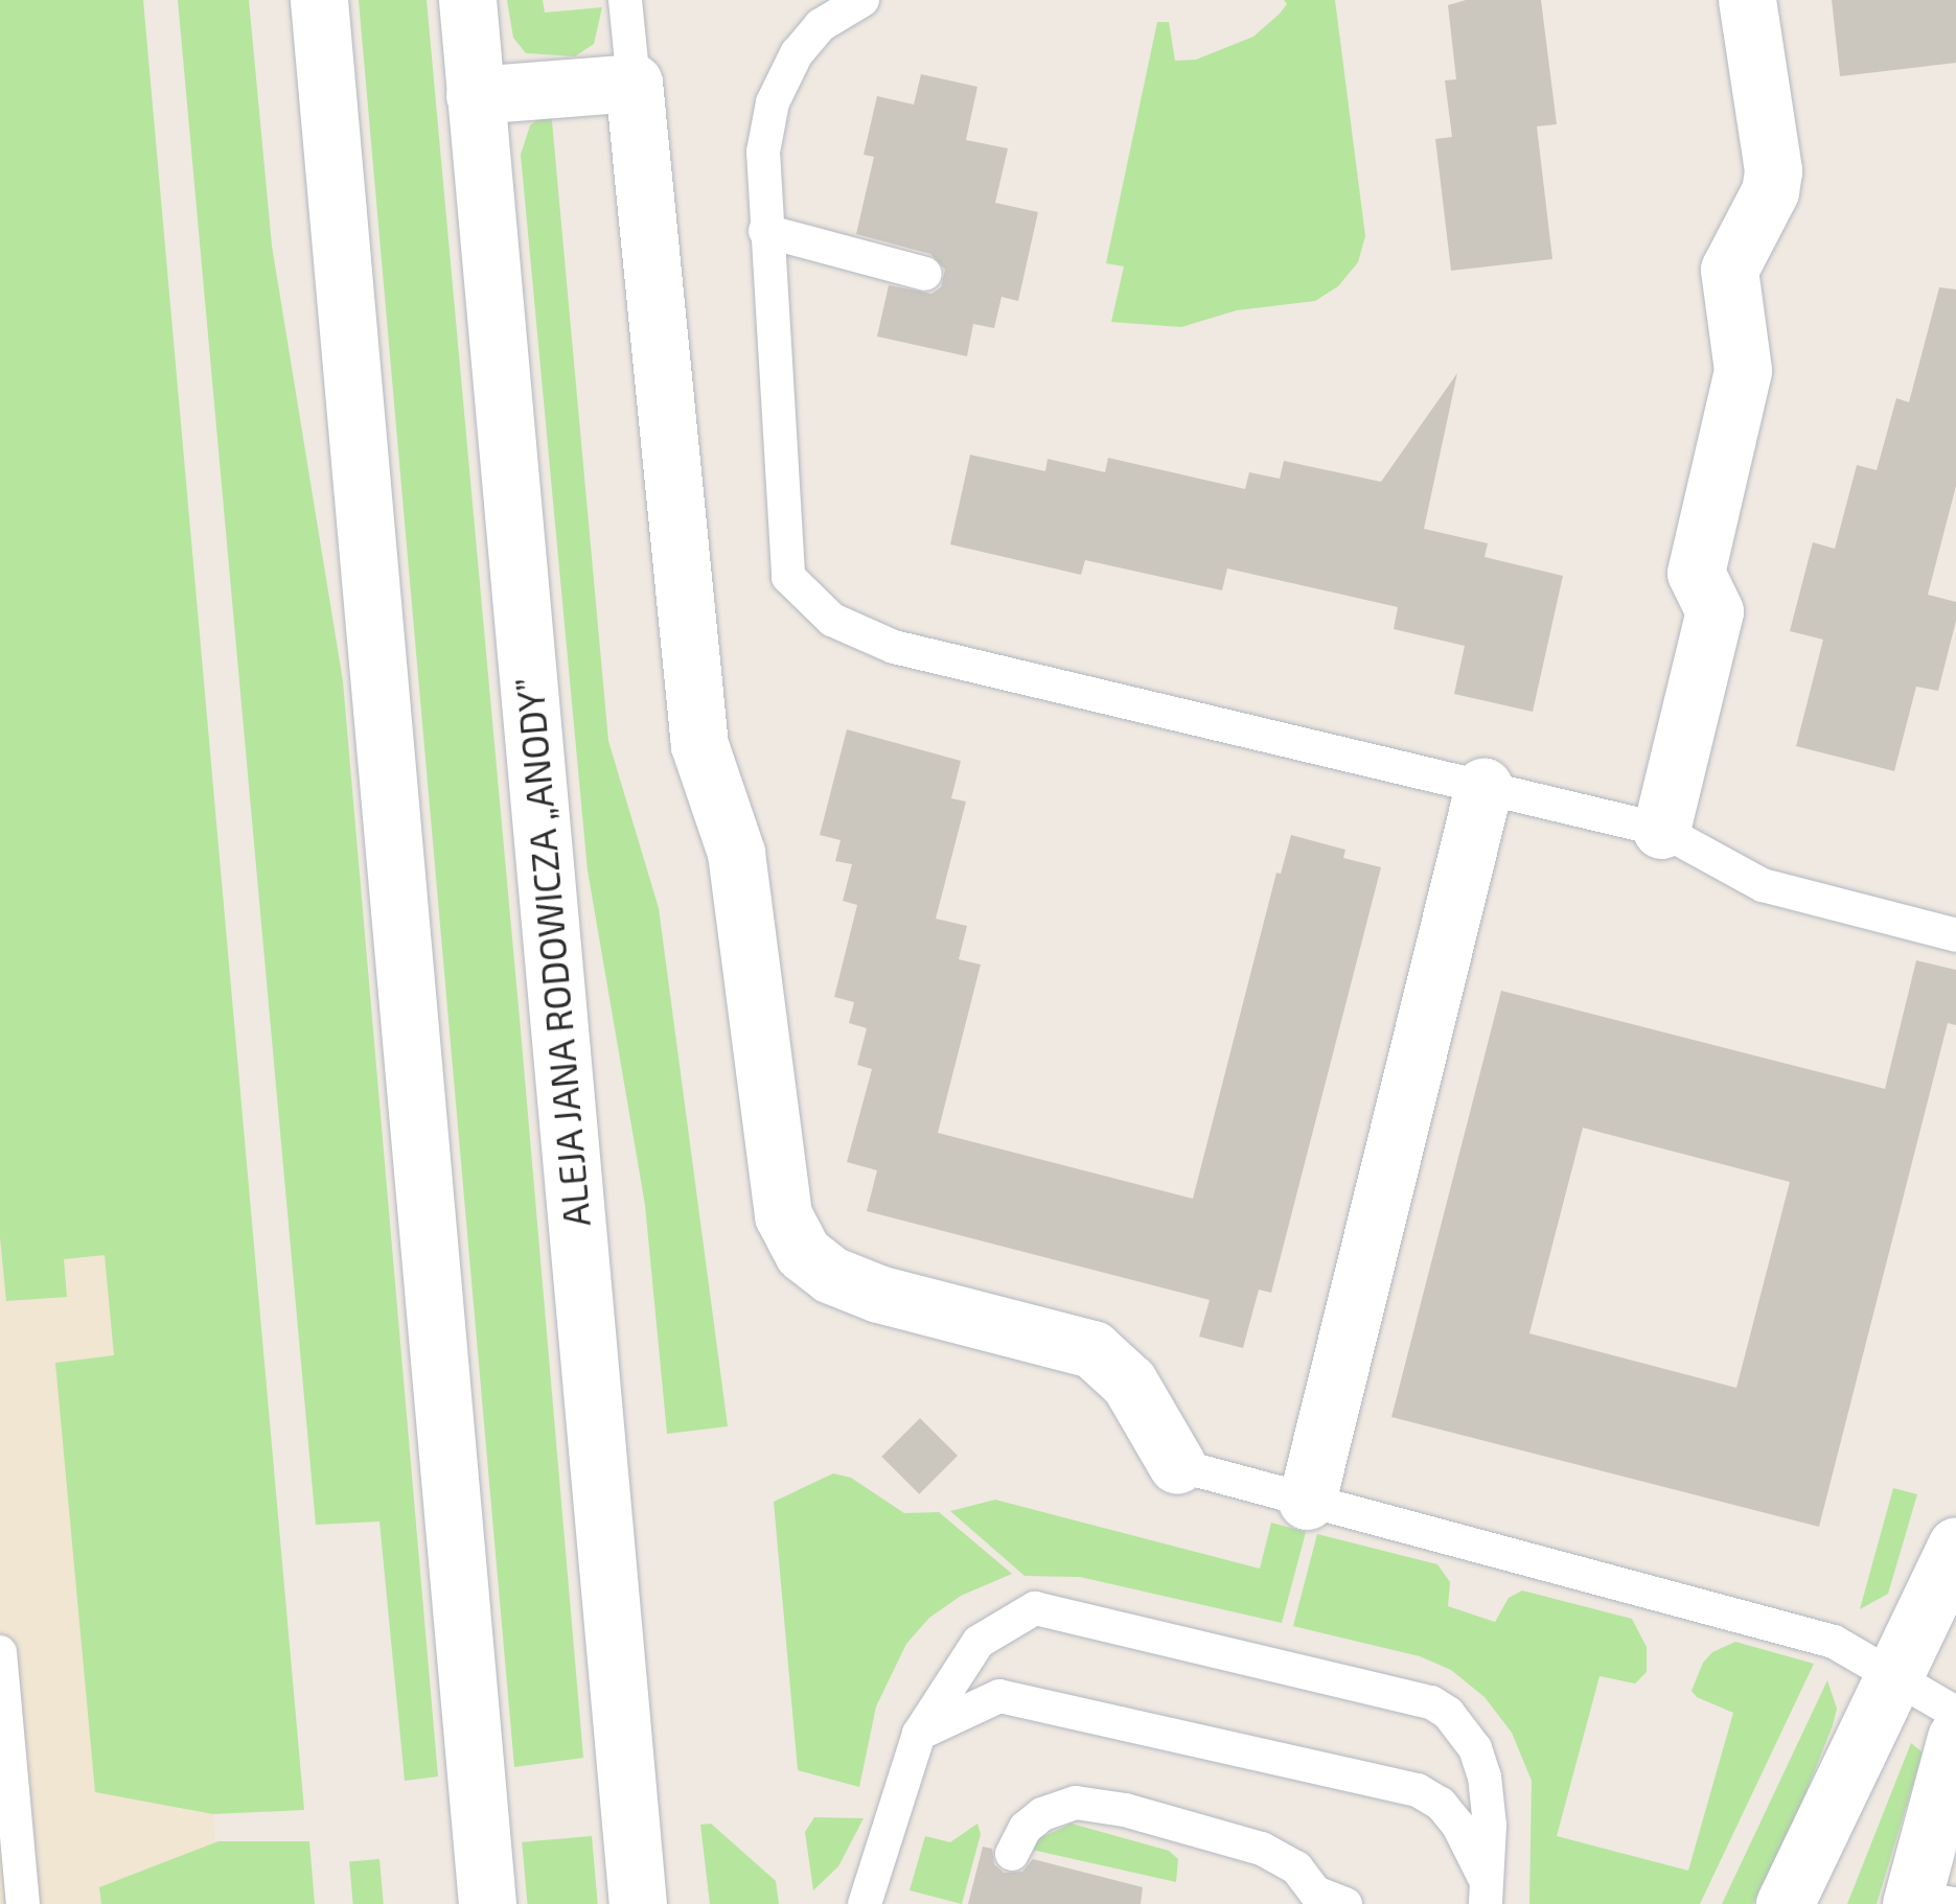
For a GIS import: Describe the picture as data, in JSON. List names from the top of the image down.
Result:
{
  "streets": {
    "street": ["ALEJA JANA RODOWICZA „ANODY”"]
  }
}
